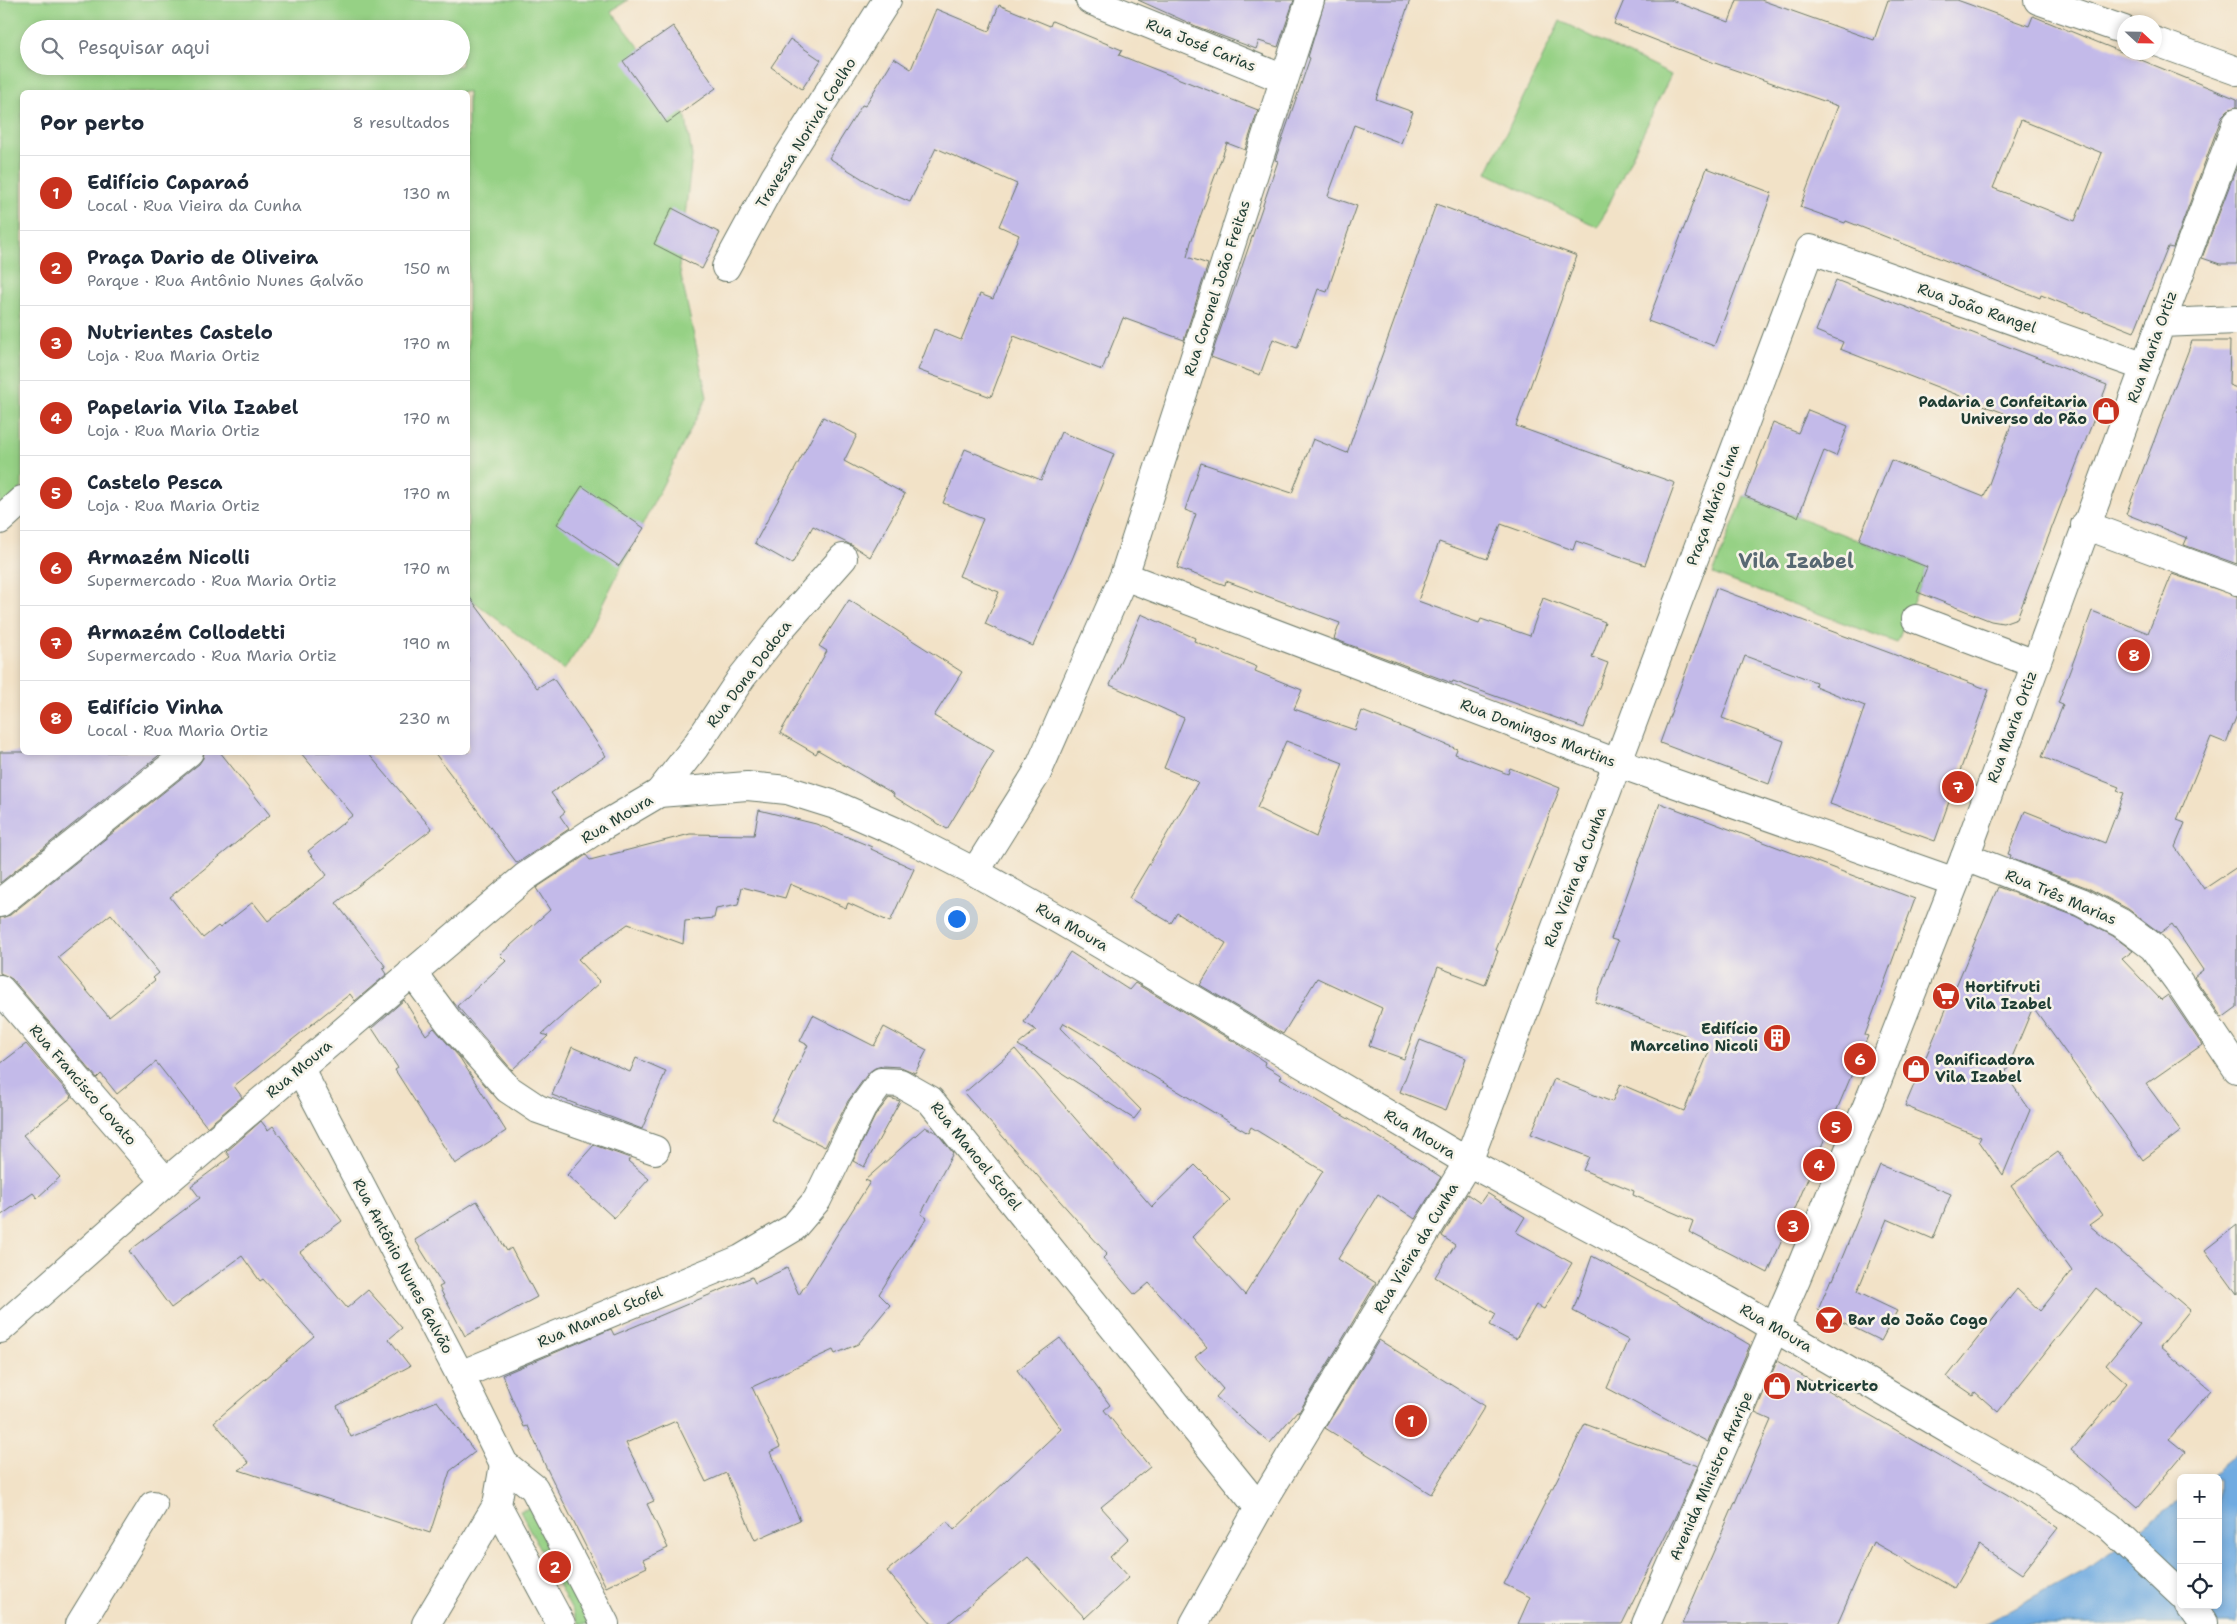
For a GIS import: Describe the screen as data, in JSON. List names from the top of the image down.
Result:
{
  "streets": {
    "street": [
      "Rua José Carias",
      "Travessa Norival Coelho",
      "Rua Coronel João Freitas",
      "Rua João Rangel",
      "Rua Maria Ortiz",
      "Praça Mário Lima",
      "Rua Dona Dodoca",
      "Rua Domingos Martins",
      "Rua Moura",
      "Rua Vieira da Cunha",
      "Rua Três Marias",
      "Rua Francisco Lovato",
      "Rua Manoel Stofel",
      "Rua Antônio Nunes Galvão",
      "Avenida Ministro Araripe"
    ]
  },
  "crossings": [
    ["Rua José Carias", "Rua Coronel João Freitas"],
    ["Rua Coronel João Freitas", "Rua Domingos Martins"],
    ["Rua Coronel João Freitas", "Rua Moura"],
    ["Rua João Rangel", "Rua Maria Ortiz"],
    ["Rua João Rangel", "Praça Mário Lima"],
    ["Rua Maria Ortiz", "Rua Domingos Martins"],
    ["Rua Maria Ortiz", "Rua Moura"],
    ["Rua Maria Ortiz", "Rua Três Marias"],
    ["Rua Maria Ortiz", "Avenida Ministro Araripe"],
    ["Praça Mário Lima", "Rua Domingos Martins"],
    ["Praça Mário Lima", "Rua Vieira da Cunha"],
    ["Rua Dona Dodoca", "Rua Moura"],
    ["Rua Domingos Martins", "Rua Vieira da Cunha"],
    ["Rua Moura", "Rua Vieira da Cunha"],
    ["Rua Moura", "Rua Francisco Lovato"],
    ["Rua Moura", "Rua Antônio Nunes Galvão"],
    ["Rua Moura", "Avenida Ministro Araripe"],
    ["Rua Vieira da Cunha", "Rua Manoel Stofel"],
    ["Rua Manoel Stofel", "Rua Antônio Nunes Galvão"]
  ],
  "districts": ["Vila Izabel"],
  "places": {
    "shop": ["Padaria e Confeitaria Universo do Pão", "Panificadora Vila Izabel", "Nutricerto"],
    "supermarket": ["Hortifruti Vila Izabel"],
    "building": ["Edifício Marcelino Nicoli"],
    "bar": ["Bar do João Cogo"]
  },
  "north": "right",
  "page": {
    "search": "Pesquisar aqui",
    "heading": ["Por perto", "8 resultados"],
    "list": [
      {
        "mark": "1",
        "name": "Edifício Caparaó",
        "note": "Local · Rua Vieira da Cunha",
        "value": "130 m"
      },
      {
        "mark": "2",
        "name": "Praça Dario de Oliveira",
        "note": "Parque · Rua Antônio Nunes Galvão",
        "value": "150 m"
      },
      {
        "mark": "3",
        "name": "Nutrientes Castelo",
        "note": "Loja · Rua Maria Ortiz",
        "value": "170 m"
      },
      {
        "mark": "4",
        "name": "Papelaria Vila Izabel",
        "note": "Loja · Rua Maria Ortiz",
        "value": "170 m"
      },
      {
        "mark": "5",
        "name": "Castelo Pesca",
        "note": "Loja · Rua Maria Ortiz",
        "value": "170 m"
      },
      {
        "mark": "6",
        "name": "Armazém Nicolli",
        "note": "Supermercado · Rua Maria Ortiz",
        "value": "170 m"
      },
      {
        "mark": "7",
        "name": "Armazém Collodetti",
        "note": "Supermercado · Rua Maria Ortiz",
        "value": "190 m"
      },
      {
        "mark": "8",
        "name": "Edifício Vinha",
        "note": "Local · Rua Maria Ortiz",
        "value": "230 m"
      }
    ],
    "pins": [
      "8",
      "7",
      "6",
      "5",
      "4",
      "3",
      "1",
      "2"
    ],
    "map_buttons": ["+", "−"]
  }
}
